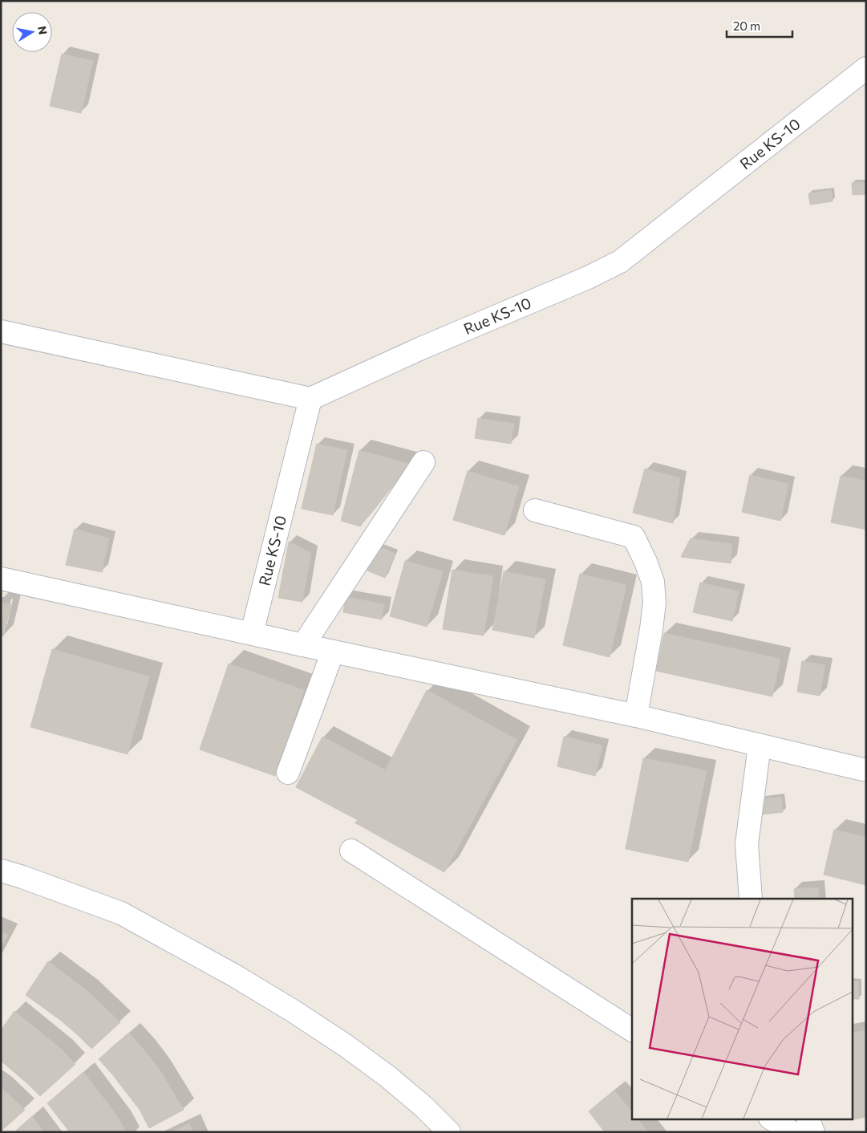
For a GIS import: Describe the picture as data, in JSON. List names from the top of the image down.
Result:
{
  "streets": {
    "street": ["Rue KS-10"]
  },
  "scale_bar": "20 m",
  "north": "right"
}
